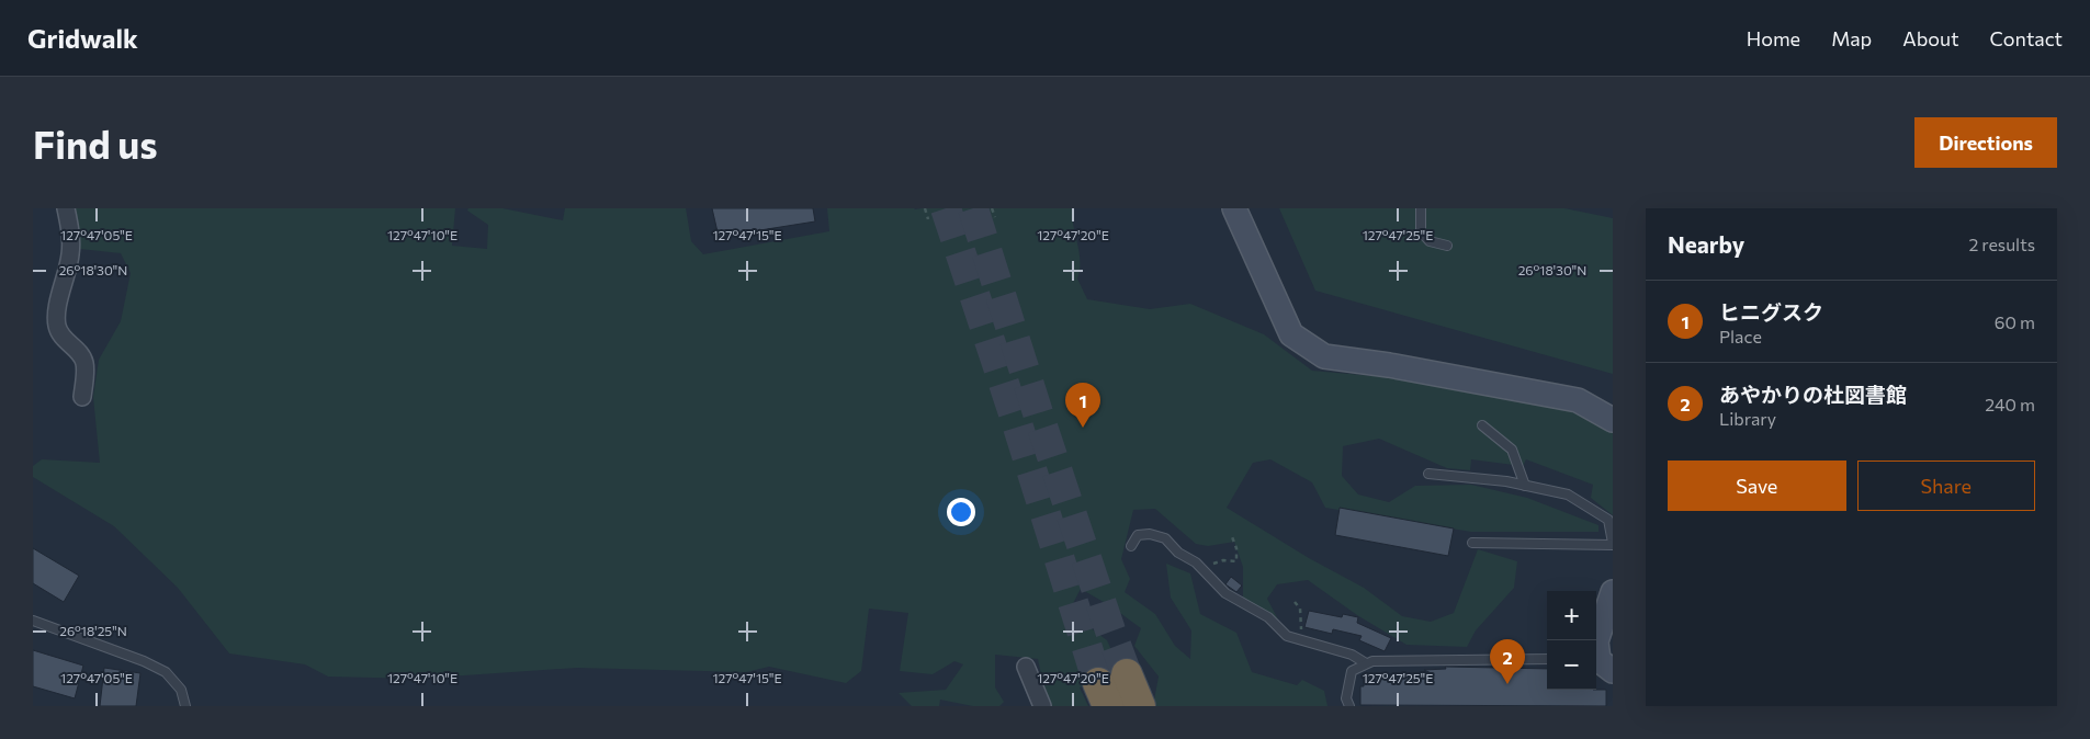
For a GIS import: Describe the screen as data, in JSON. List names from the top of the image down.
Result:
{
  "page": {
    "header": "Gridwalk",
    "nav": [
      "Home",
      "Map",
      "About",
      "Contact"
    ],
    "buttons": [
      "Directions",
      ["Save", "Share"]
    ],
    "title": "Find us",
    "heading": ["Nearby", "2 results"],
    "list": [
      {
        "mark": "1",
        "name": "ヒニグスク",
        "note": "Place",
        "value": "60 m"
      },
      {
        "mark": "2",
        "name": "あやかりの杜図書館",
        "note": "Library",
        "value": "240 m"
      }
    ],
    "pins": ["1", "2"],
    "map_buttons": ["+", "−"]
  },
  "coordinates": [
    "127°47'05\"E",
    "127°47'10\"E",
    "127°47'15\"E",
    "127°47'20\"E",
    "127°47'25\"E",
    "26°18'30\"N",
    "26°18'25\"N"
  ]
}
